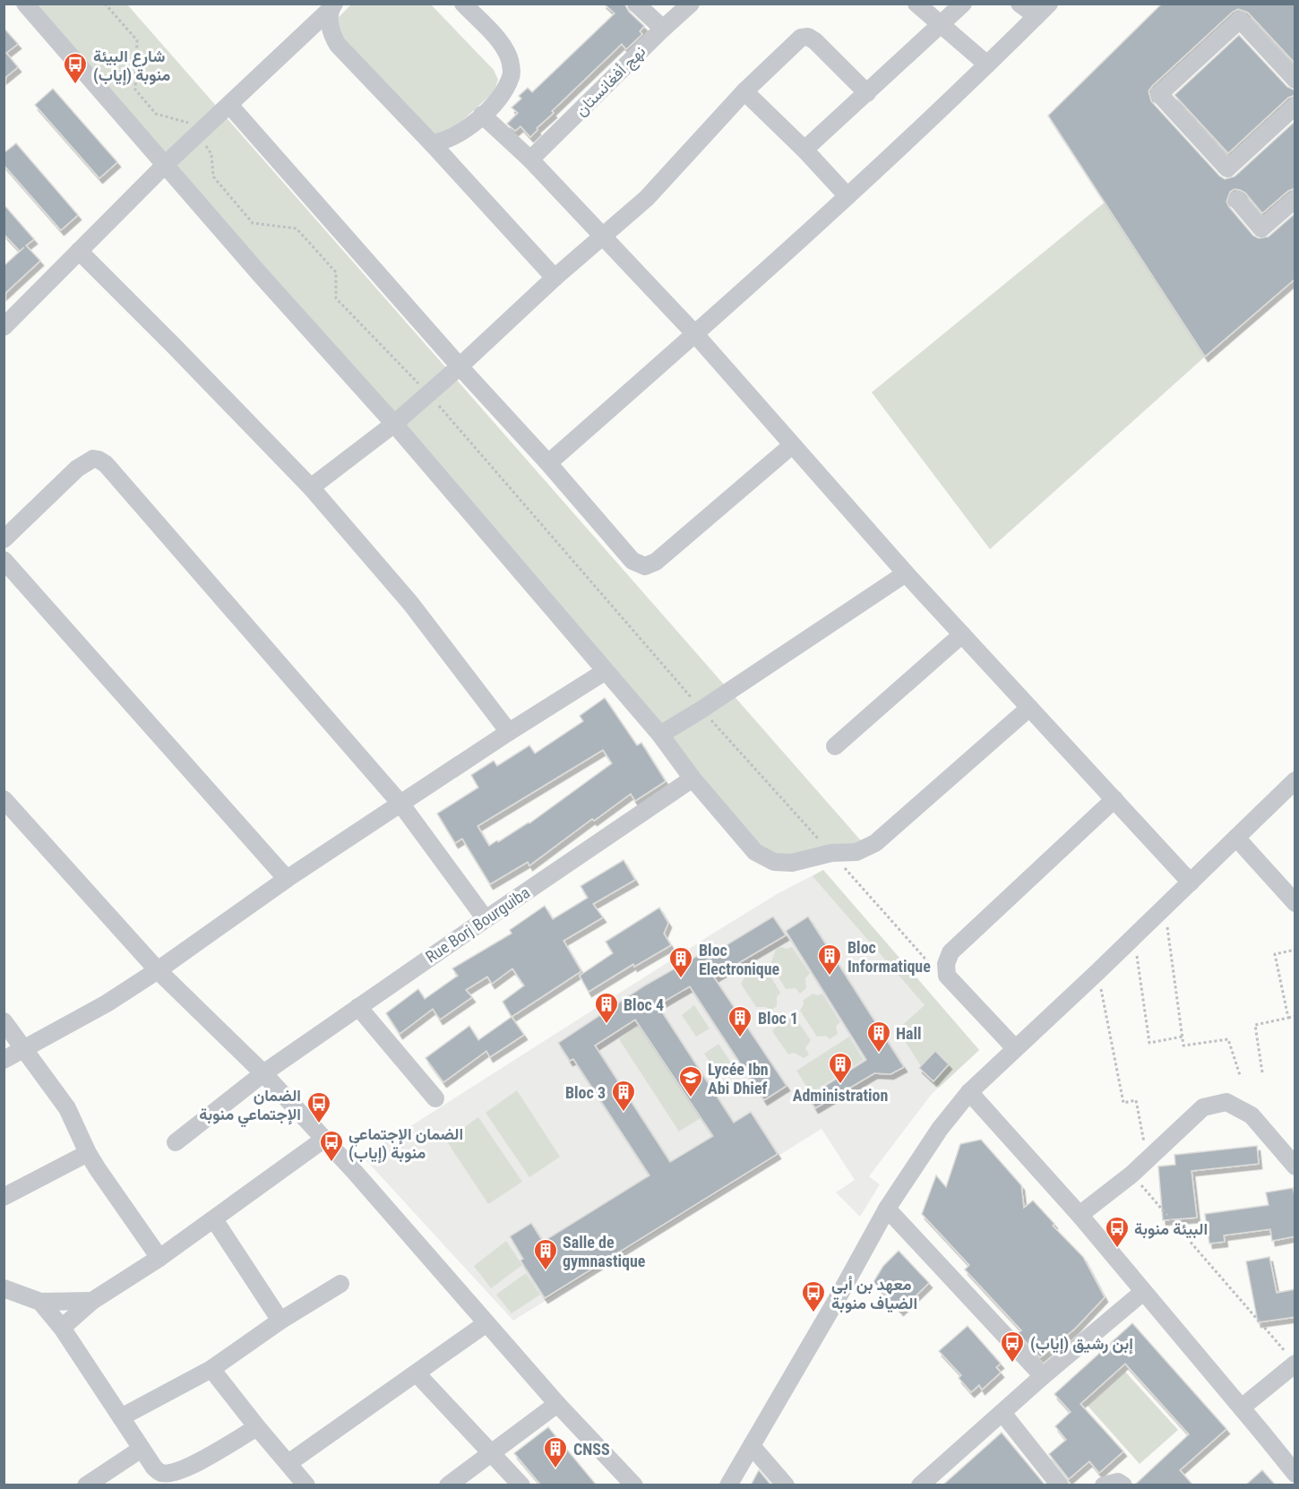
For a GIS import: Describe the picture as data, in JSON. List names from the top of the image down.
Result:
{
  "streets": {
    "street": ["نهج أفغانستان", "Rue Borj Bourguiba"]
  },
  "places": {
    "bus stop": [
      "شارع البيئة منوبة (إياب)",
      "الضمان الإجتماعي منوبة",
      "الضمان الإجتماعي منوبة (إياب)",
      "البيئة منوبة",
      "معهد بن أبي الضياف منوبة",
      "إبن رشيق (إياب)"
    ],
    "building": [
      "Bloc Informatique",
      "Bloc Electronique",
      "Bloc 4",
      "Bloc 1",
      "Hall",
      "Administration",
      "Bloc 3",
      "Salle de gymnastique",
      "CNSS"
    ],
    "school or university": ["Lycée Ibn Abi Dhief"]
  }
}
